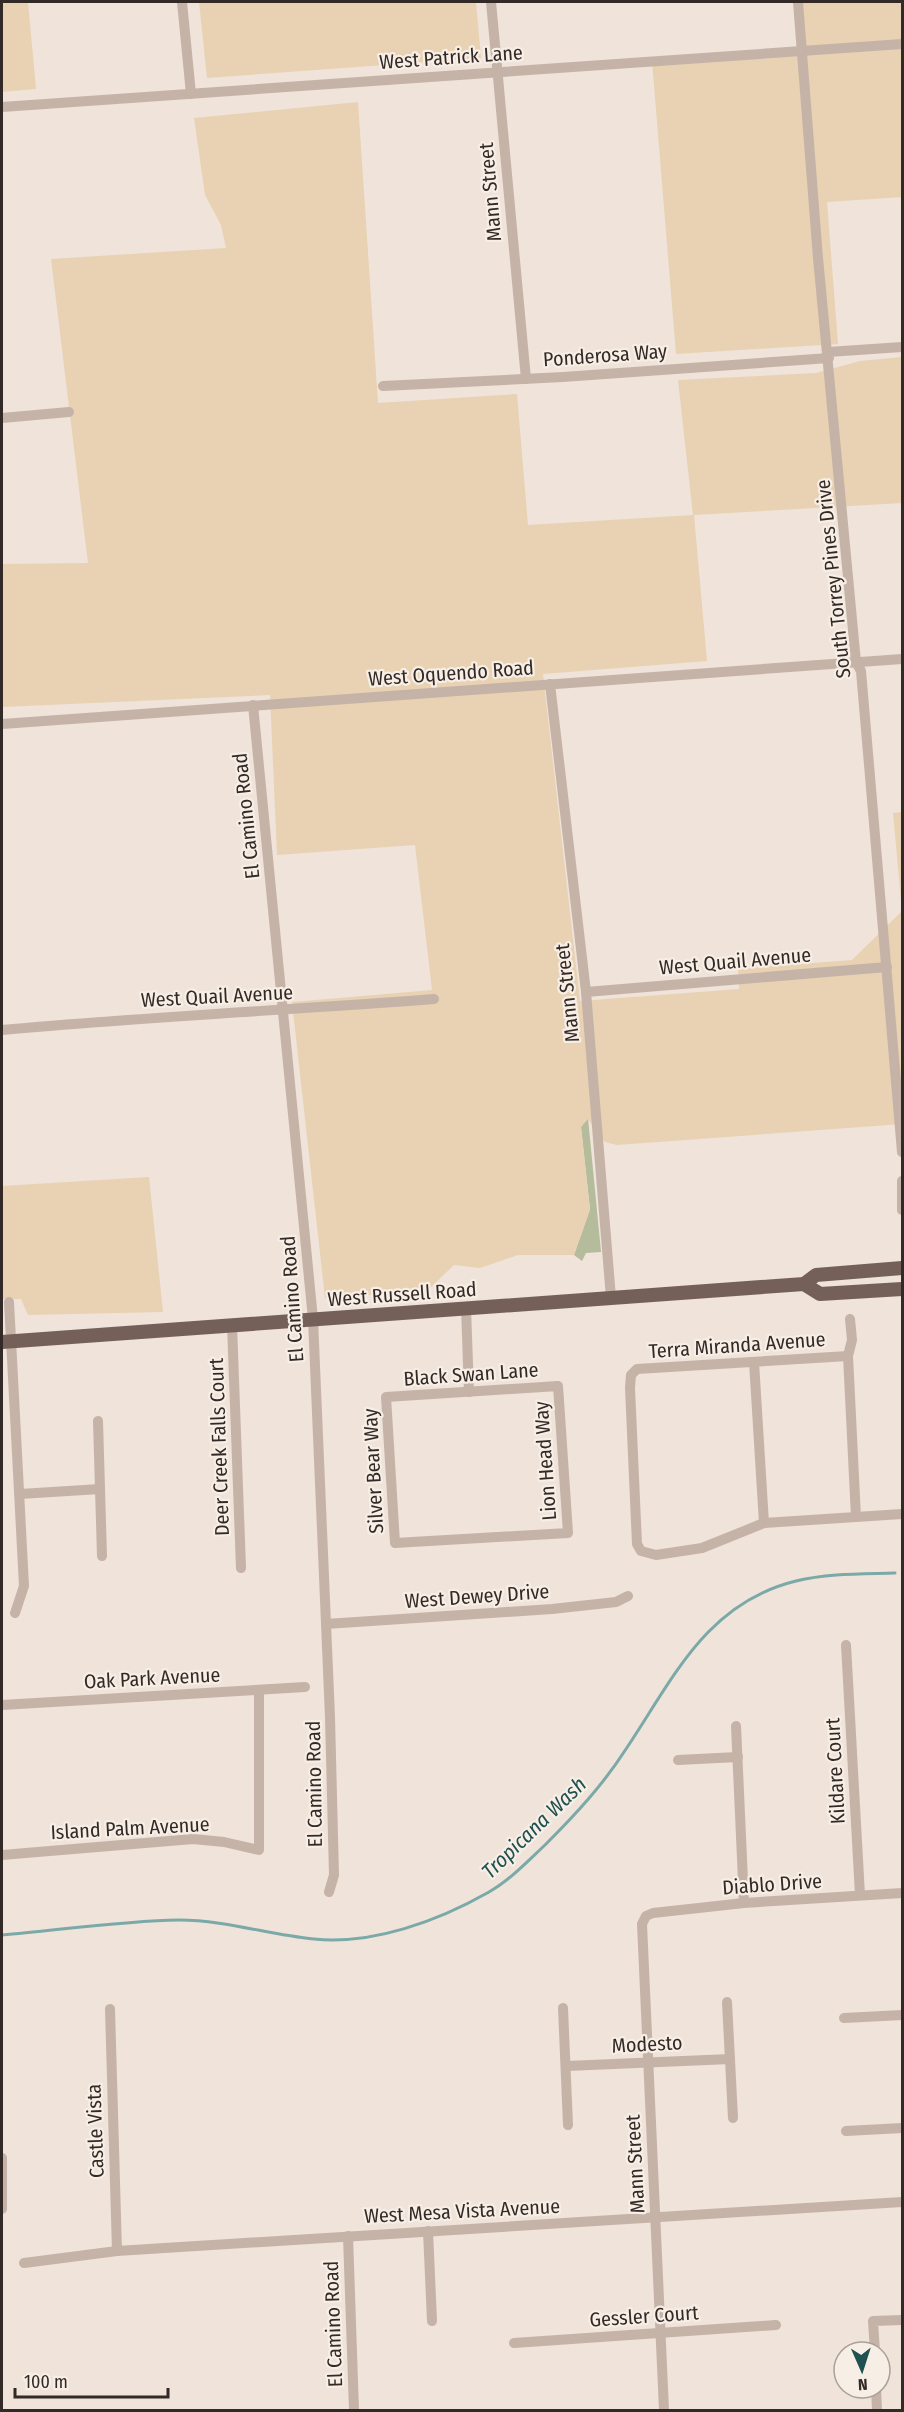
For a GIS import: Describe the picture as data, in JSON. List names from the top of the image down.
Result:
{
  "streets": {
    "main road": ["West Russell Road"],
    "street": [
      "West Patrick Lane",
      "Mann Street",
      "Ponderosa Way",
      "South Torrey Pines Drive",
      "West Oquendo Road",
      "El Camino Road",
      "West Quail Avenue",
      "Terra Miranda Avenue",
      "Black Swan Lane",
      "Deer Creek Falls Court",
      "Lion Head Way",
      "Silver Bear Way",
      "West Dewey Drive",
      "Oak Park Avenue",
      "Kildare Court",
      "Island Palm Avenue",
      "Diablo Drive",
      "Modesto",
      "Castle Vista",
      "West Mesa Vista Avenue",
      "Gessler Court"
    ]
  },
  "crossings": [
    ["West Patrick Lane", "Mann Street"],
    ["West Patrick Lane", "South Torrey Pines Drive"],
    ["Mann Street", "Ponderosa Way"],
    ["Mann Street", "West Oquendo Road"],
    ["Mann Street", "West Quail Avenue"],
    ["Mann Street", "West Russell Road"],
    ["Mann Street", "Diablo Drive"],
    ["Mann Street", "Modesto"],
    ["Mann Street", "West Mesa Vista Avenue"],
    ["Mann Street", "Gessler Court"],
    ["Ponderosa Way", "South Torrey Pines Drive"],
    ["South Torrey Pines Drive", "West Oquendo Road"],
    ["South Torrey Pines Drive", "West Quail Avenue"],
    ["West Oquendo Road", "El Camino Road"],
    ["El Camino Road", "West Quail Avenue"],
    ["El Camino Road", "West Russell Road"],
    ["El Camino Road", "West Dewey Drive"],
    ["El Camino Road", "West Mesa Vista Avenue"],
    ["West Russell Road", "Deer Creek Falls Court"],
    ["Black Swan Lane", "Lion Head Way"],
    ["Black Swan Lane", "Silver Bear Way"],
    ["Lion Head Way", "Silver Bear Way"],
    ["Oak Park Avenue", "Island Palm Avenue"],
    ["Kildare Court", "Diablo Drive"],
    ["Castle Vista", "West Mesa Vista Avenue"]
  ],
  "water": ["Tropicana Wash"],
  "scale_bar": "100 m",
  "north": "bottom"
}
